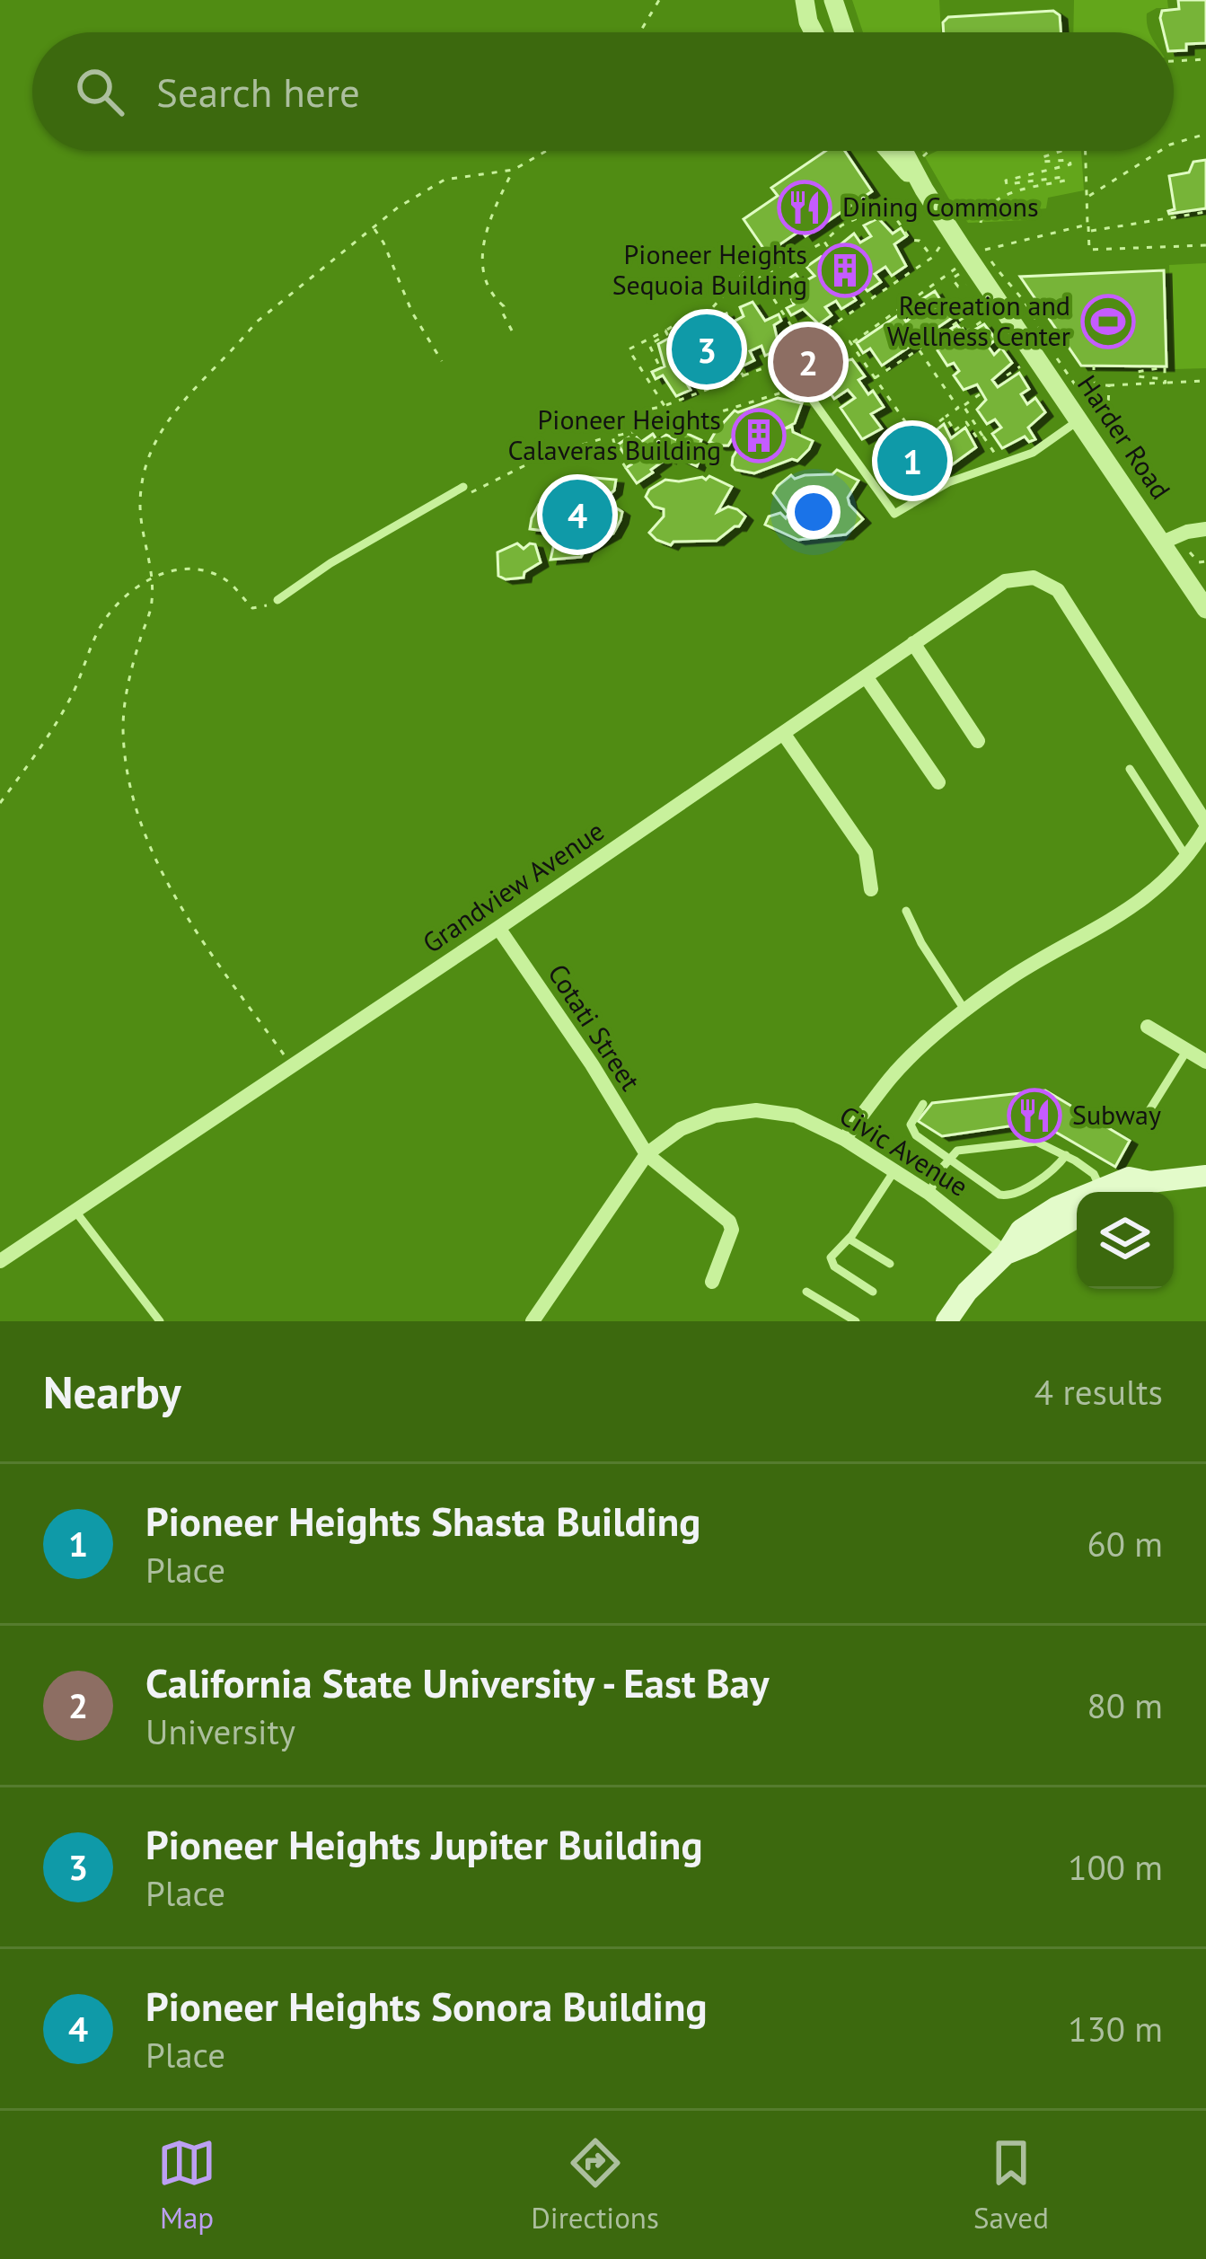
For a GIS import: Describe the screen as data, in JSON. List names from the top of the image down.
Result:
{
  "streets": {
    "street": [
      "Harder Road",
      "Grandview Avenue",
      "Cotati Street",
      "Civic Avenue"
    ]
  },
  "crossings": [
    ["Grandview Avenue", "Cotati Street"],
    ["Cotati Street", "Civic Avenue"]
  ],
  "places": {
    "restaurant": ["Dining Commons", "Subway"],
    "building": ["Pioneer Heights Sequoia Building", "Pioneer Heights Calaveras Building"],
    "sports": ["Recreation and Wellness Center"]
  },
  "page": {
    "search": "Search here",
    "pins": [
      "3",
      "2",
      "1",
      "4"
    ],
    "heading": ["Nearby", "4 results"],
    "list": [
      {
        "mark": "1",
        "name": "Pioneer Heights Shasta Building",
        "note": "Place",
        "value": "60 m"
      },
      {
        "mark": "2",
        "name": "California State University - East Bay",
        "note": "University",
        "value": "80 m"
      },
      {
        "mark": "3",
        "name": "Pioneer Heights Jupiter Building",
        "note": "Place",
        "value": "100 m"
      },
      {
        "mark": "4",
        "name": "Pioneer Heights Sonora Building",
        "note": "Place",
        "value": "130 m"
      }
    ],
    "nav": ["Map", "Directions", "Saved"]
  }
}
